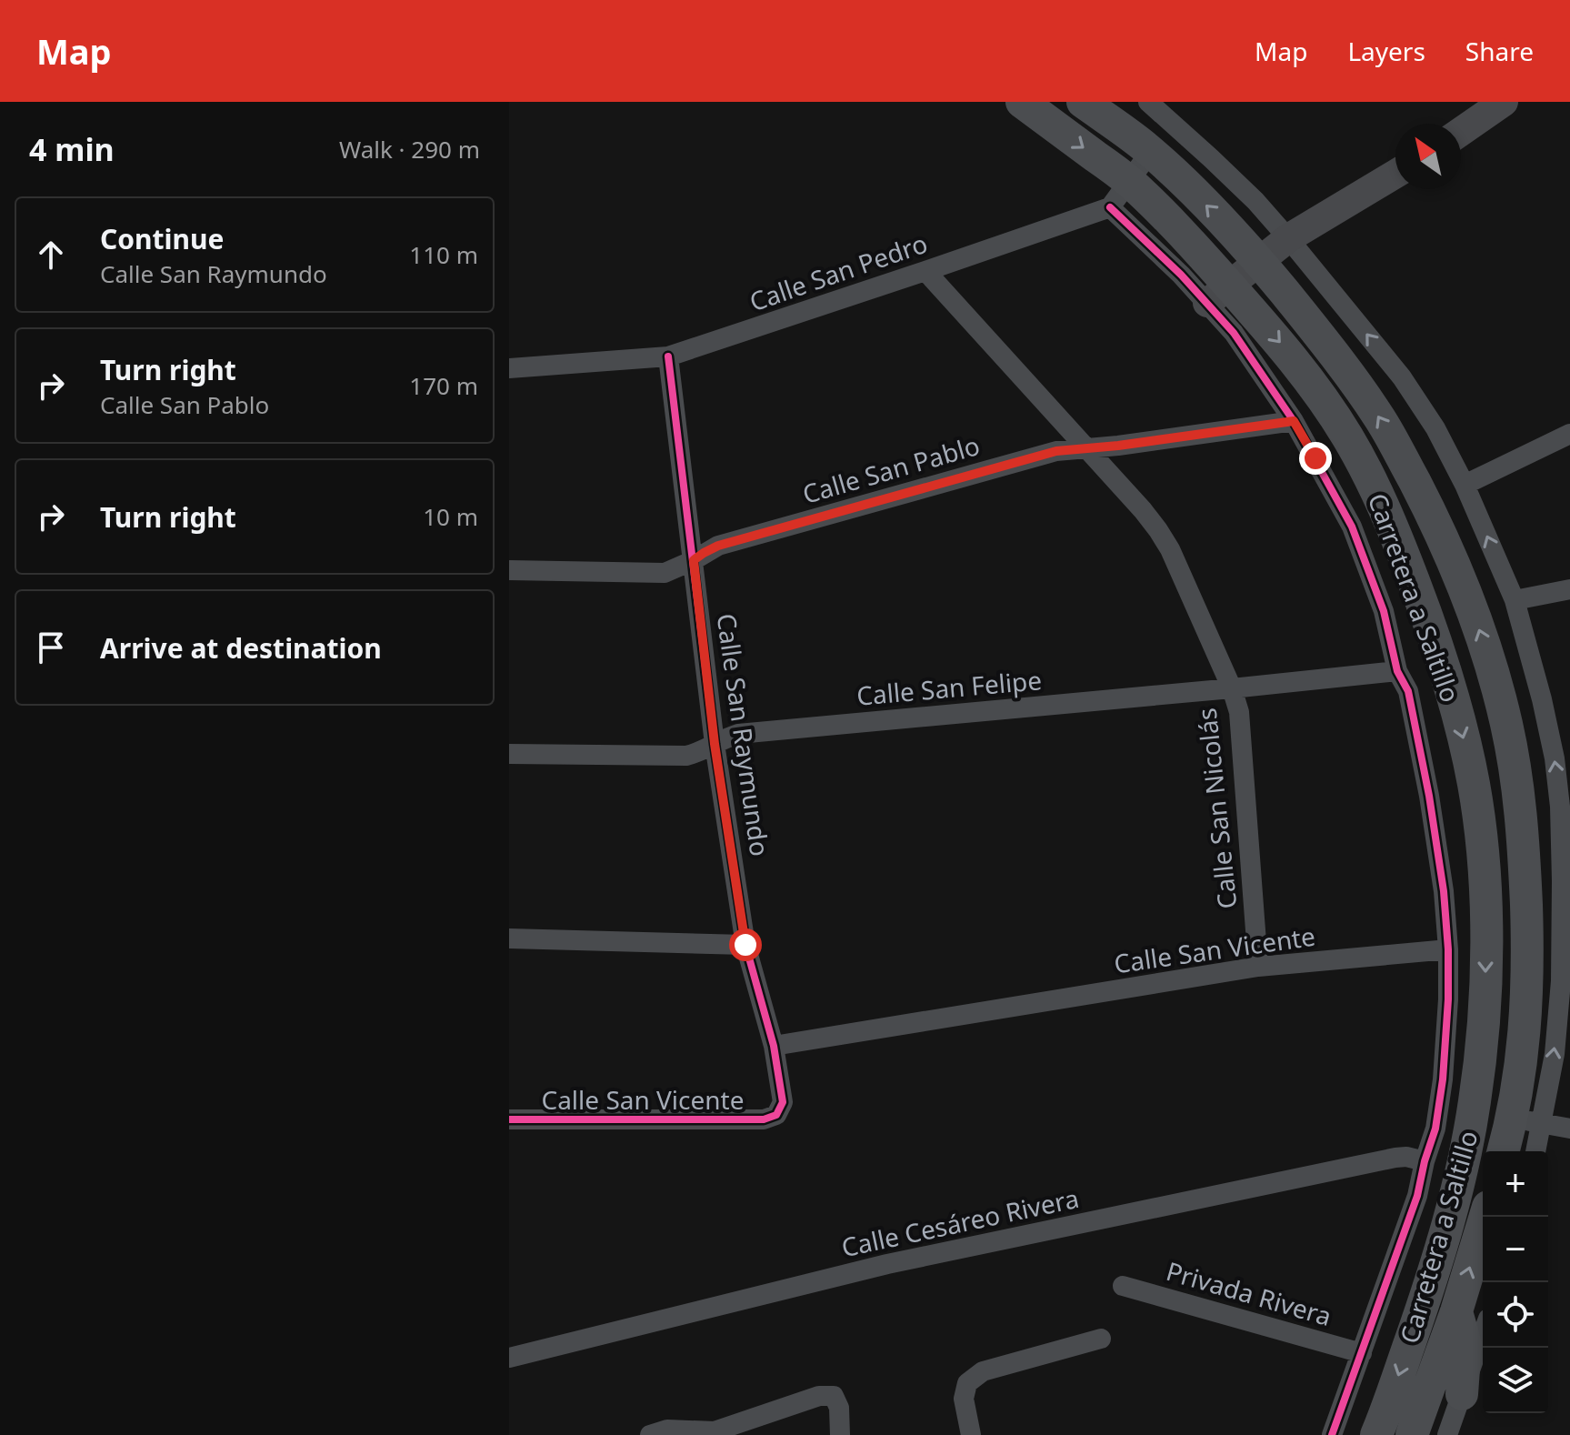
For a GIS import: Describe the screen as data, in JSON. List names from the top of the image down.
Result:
{
  "streets": {
    "main road": ["Carretera a Saltillo"],
    "street": [
      "Calle San Pedro",
      "Calle San Pablo",
      "Calle San Felipe",
      "Calle San Raymundo",
      "Calle San Nicolás",
      "Calle San Vicente",
      "Calle Cesáreo Rivera",
      "Privada Rivera"
    ]
  },
  "crossings": [
    ["Calle San Pedro", "Carretera a Saltillo"],
    ["Calle San Pedro", "Calle San Raymundo"],
    ["Calle San Pedro", "Calle San Nicolás"],
    ["Calle San Pablo", "Calle San Raymundo"],
    ["Calle San Pablo", "Calle San Nicolás"],
    ["Calle San Felipe", "Calle San Raymundo"],
    ["Calle San Felipe", "Calle San Nicolás"],
    ["Calle San Raymundo", "Calle San Vicente"],
    ["Calle San Nicolás", "Calle San Vicente"]
  ],
  "north": "top left",
  "page": {
    "header": "Map",
    "nav": ["Map", "Layers", "Share"],
    "heading": ["4 min", "Walk · 290 m"],
    "list": [
      ["Continue", "Calle San Raymundo", "110 m"],
      ["Turn right", "Calle San Pablo", "170 m"],
      ["Turn right", "10 m"],
      "Arrive at destination"
    ],
    "map_buttons": ["+", "−"]
  }
}
